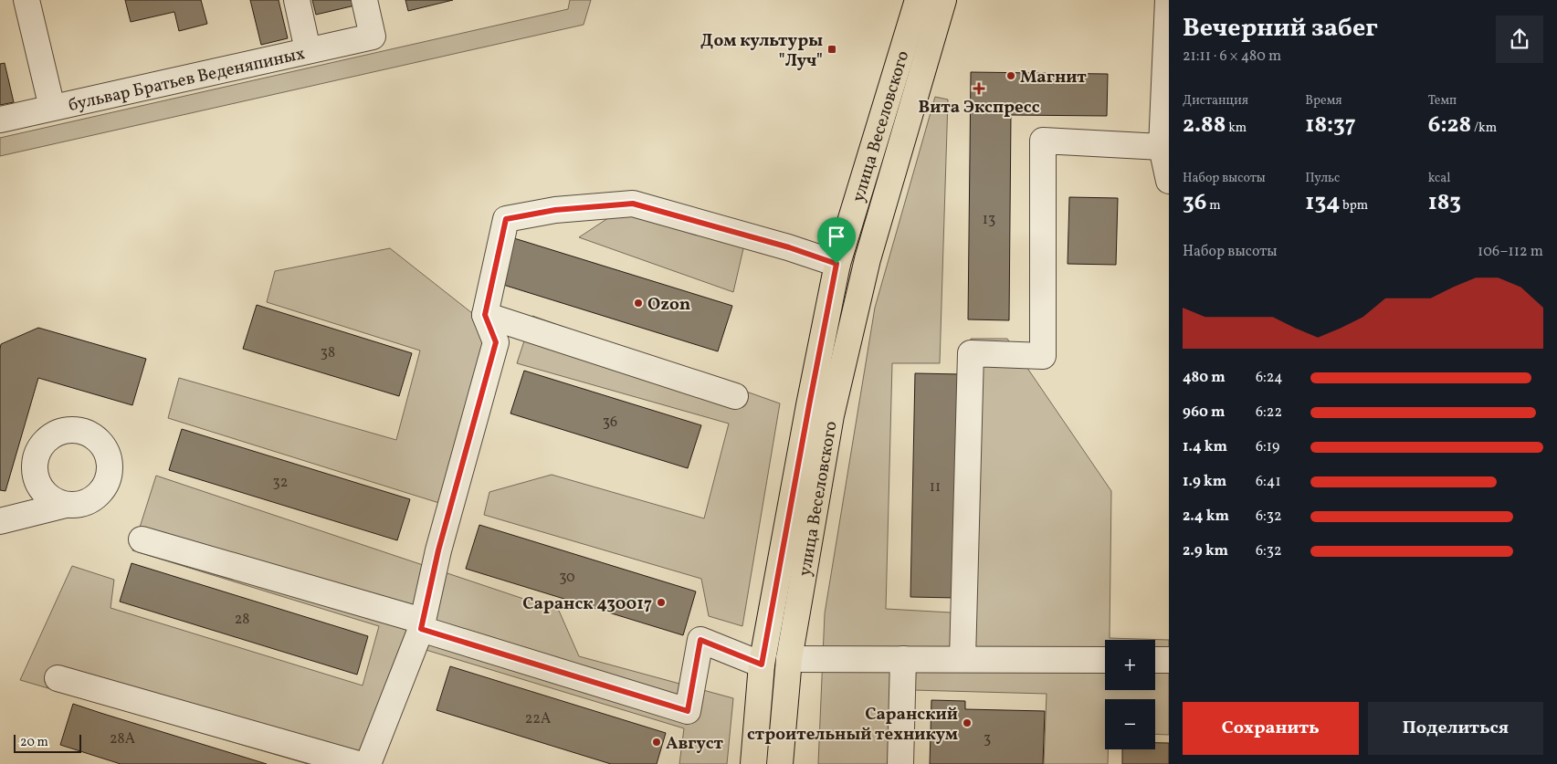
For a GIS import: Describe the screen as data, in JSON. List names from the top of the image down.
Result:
{
  "streets": {
    "main road": ["улица Веселовского"],
    "street": ["бульвар Братьев Веденяпиных"]
  },
  "places": {
    "transit": ["Дом культуры \"Луч\""],
    "other": [
      "Магнит",
      "Ozon",
      "Саранск 430017",
      "Саранский строительный техникум",
      "Август"
    ],
    "health": ["Вита Экспресс"]
  },
  "house_numbers": [
    "13",
    "38",
    "36",
    "32",
    "11",
    "30",
    "28",
    "22А",
    "28А",
    "3"
  ],
  "scale_bar": "20 m",
  "page": {
    "heading": ["Вечерний забег", "21:11 · 6 × 480 m"],
    "stats": [
      ["Дистанция", "2.88 km"],
      ["Время", "18:37"],
      ["Темп", "6:28 /km"],
      ["Набор высоты", "36 m"],
      ["Пульс", "134 bpm"],
      ["kcal", "183"]
    ],
    "chart": ["Набор высоты", "106–112 m"],
    "list": [
      {
        "name": "480 m",
        "note": "6:24"
      },
      {
        "name": "960 m",
        "note": "6:22"
      },
      {
        "name": "1.4 km",
        "note": "6:19"
      },
      {
        "name": "1.9 km",
        "note": "6:41"
      },
      {
        "name": "2.4 km",
        "note": "6:32"
      },
      {
        "name": "2.9 km",
        "note": "6:32"
      }
    ],
    "map_buttons": ["+", "−"],
    "buttons": ["Сохранить", "Поделиться"],
    "scale": "20 m"
  }
}
